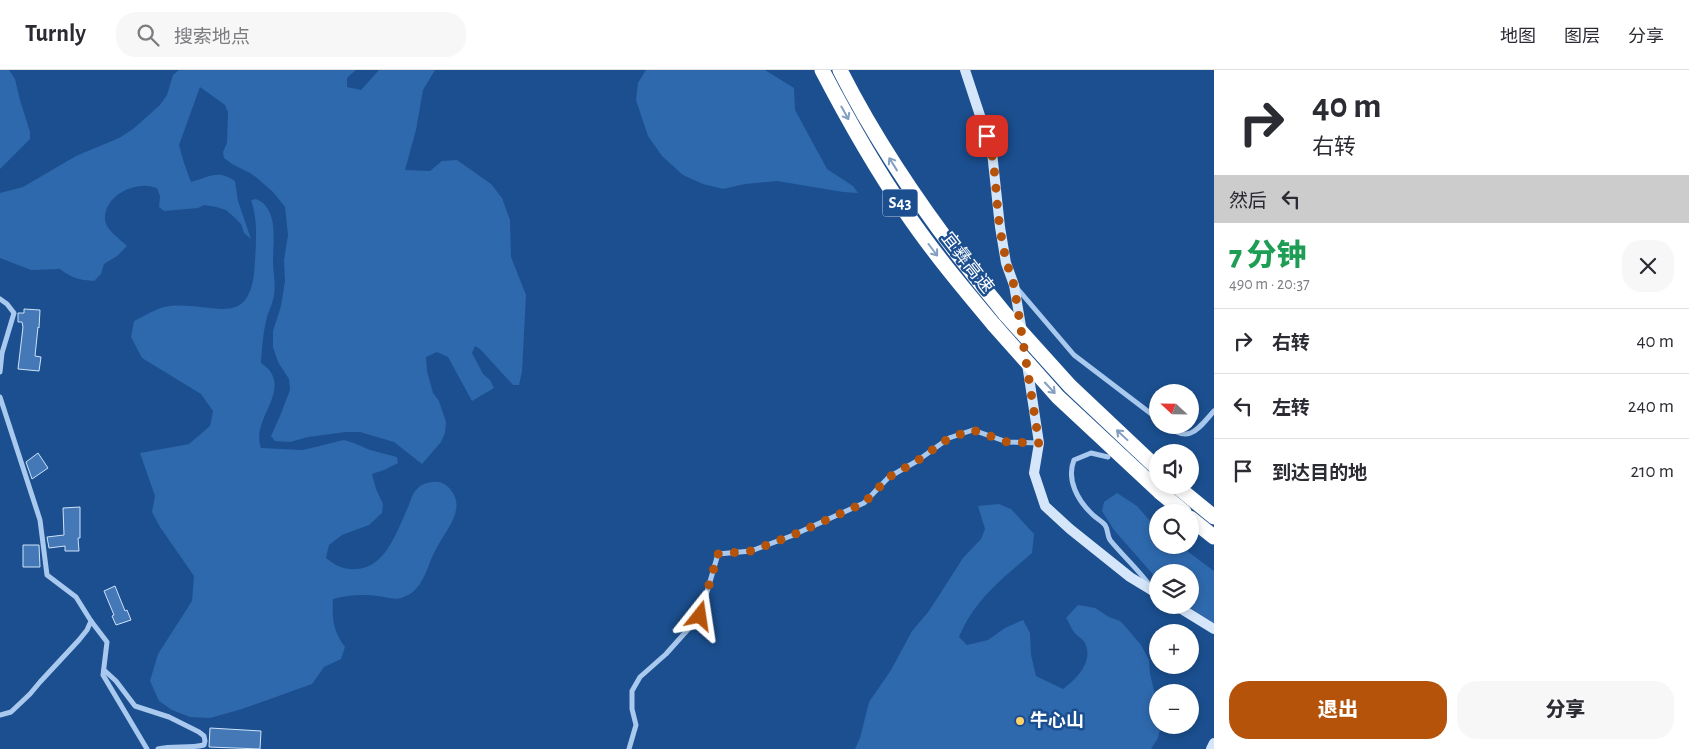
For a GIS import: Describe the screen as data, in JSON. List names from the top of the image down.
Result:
{
  "streets": {
    "highway": ["S43", "宜彝高速"]
  },
  "places": ["牛心山"],
  "north": "left",
  "page": {
    "header": "Turnly",
    "search": "搜索地点",
    "nav": ["地图", "图层", "分享"],
    "turn": ["40 m", "右转"],
    "then": "然后",
    "heading": ["7 分钟", "490 m · 20:37"],
    "list": [
      {
        "name": "右转",
        "value": "40 m"
      },
      {
        "name": "左转",
        "value": "240 m"
      },
      {
        "name": "到达目的地",
        "value": "210 m"
      }
    ],
    "map_buttons": ["+", "−"],
    "buttons": ["退出", "分享"]
  }
}
